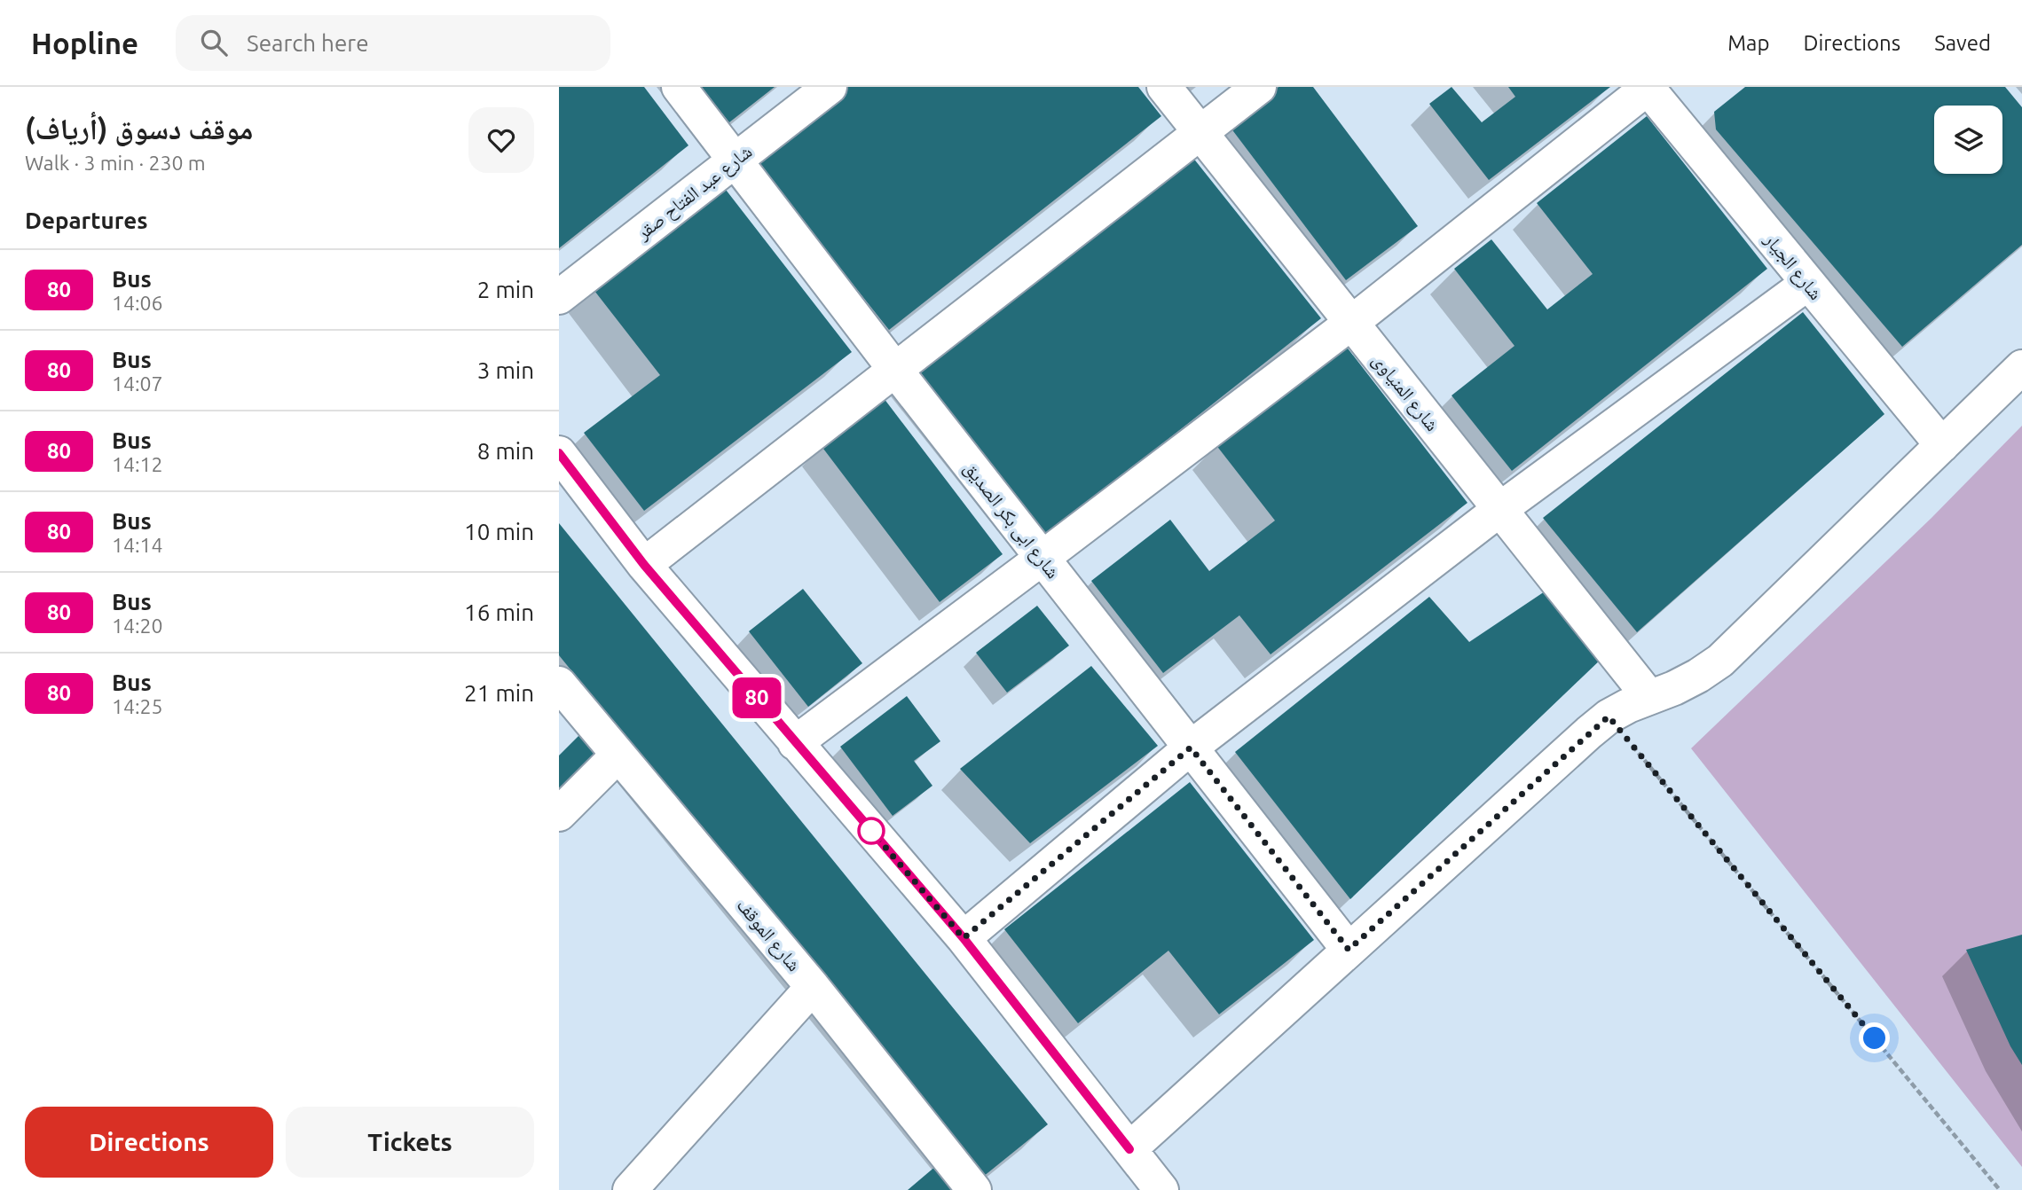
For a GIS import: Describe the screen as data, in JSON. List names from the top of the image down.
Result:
{
  "streets": {
    "street": [
      "شارع عبد الفتاح صقر",
      "شارع الجيار",
      "شارع المنياوى",
      "شارع ابى بكر الصديق",
      "شارع الموقف"
    ]
  },
  "crossings": [
    ["شارع عبد الفتاح صقر", "شارع ابى بكر الصديق"]
  ],
  "lines": ["bus line 80"],
  "page": {
    "header": "Hopline",
    "search": "Search here",
    "nav": ["Map", "Directions", "Saved"],
    "heading": [
      ["موقف دسوق (أرياف)", "Walk · 3 min · 230 m"],
      "Departures"
    ],
    "on_map": "80",
    "list": [
      {
        "mark": "80",
        "name": "Bus",
        "note": "14:06",
        "value": "2 min"
      },
      {
        "mark": "80",
        "name": "Bus",
        "note": "14:07",
        "value": "3 min"
      },
      {
        "mark": "80",
        "name": "Bus",
        "note": "14:12",
        "value": "8 min"
      },
      {
        "mark": "80",
        "name": "Bus",
        "note": "14:14",
        "value": "10 min"
      },
      {
        "mark": "80",
        "name": "Bus",
        "note": "14:20",
        "value": "16 min"
      },
      {
        "mark": "80",
        "name": "Bus",
        "note": "14:25",
        "value": "21 min"
      }
    ],
    "buttons": ["Directions", "Tickets"]
  }
}
